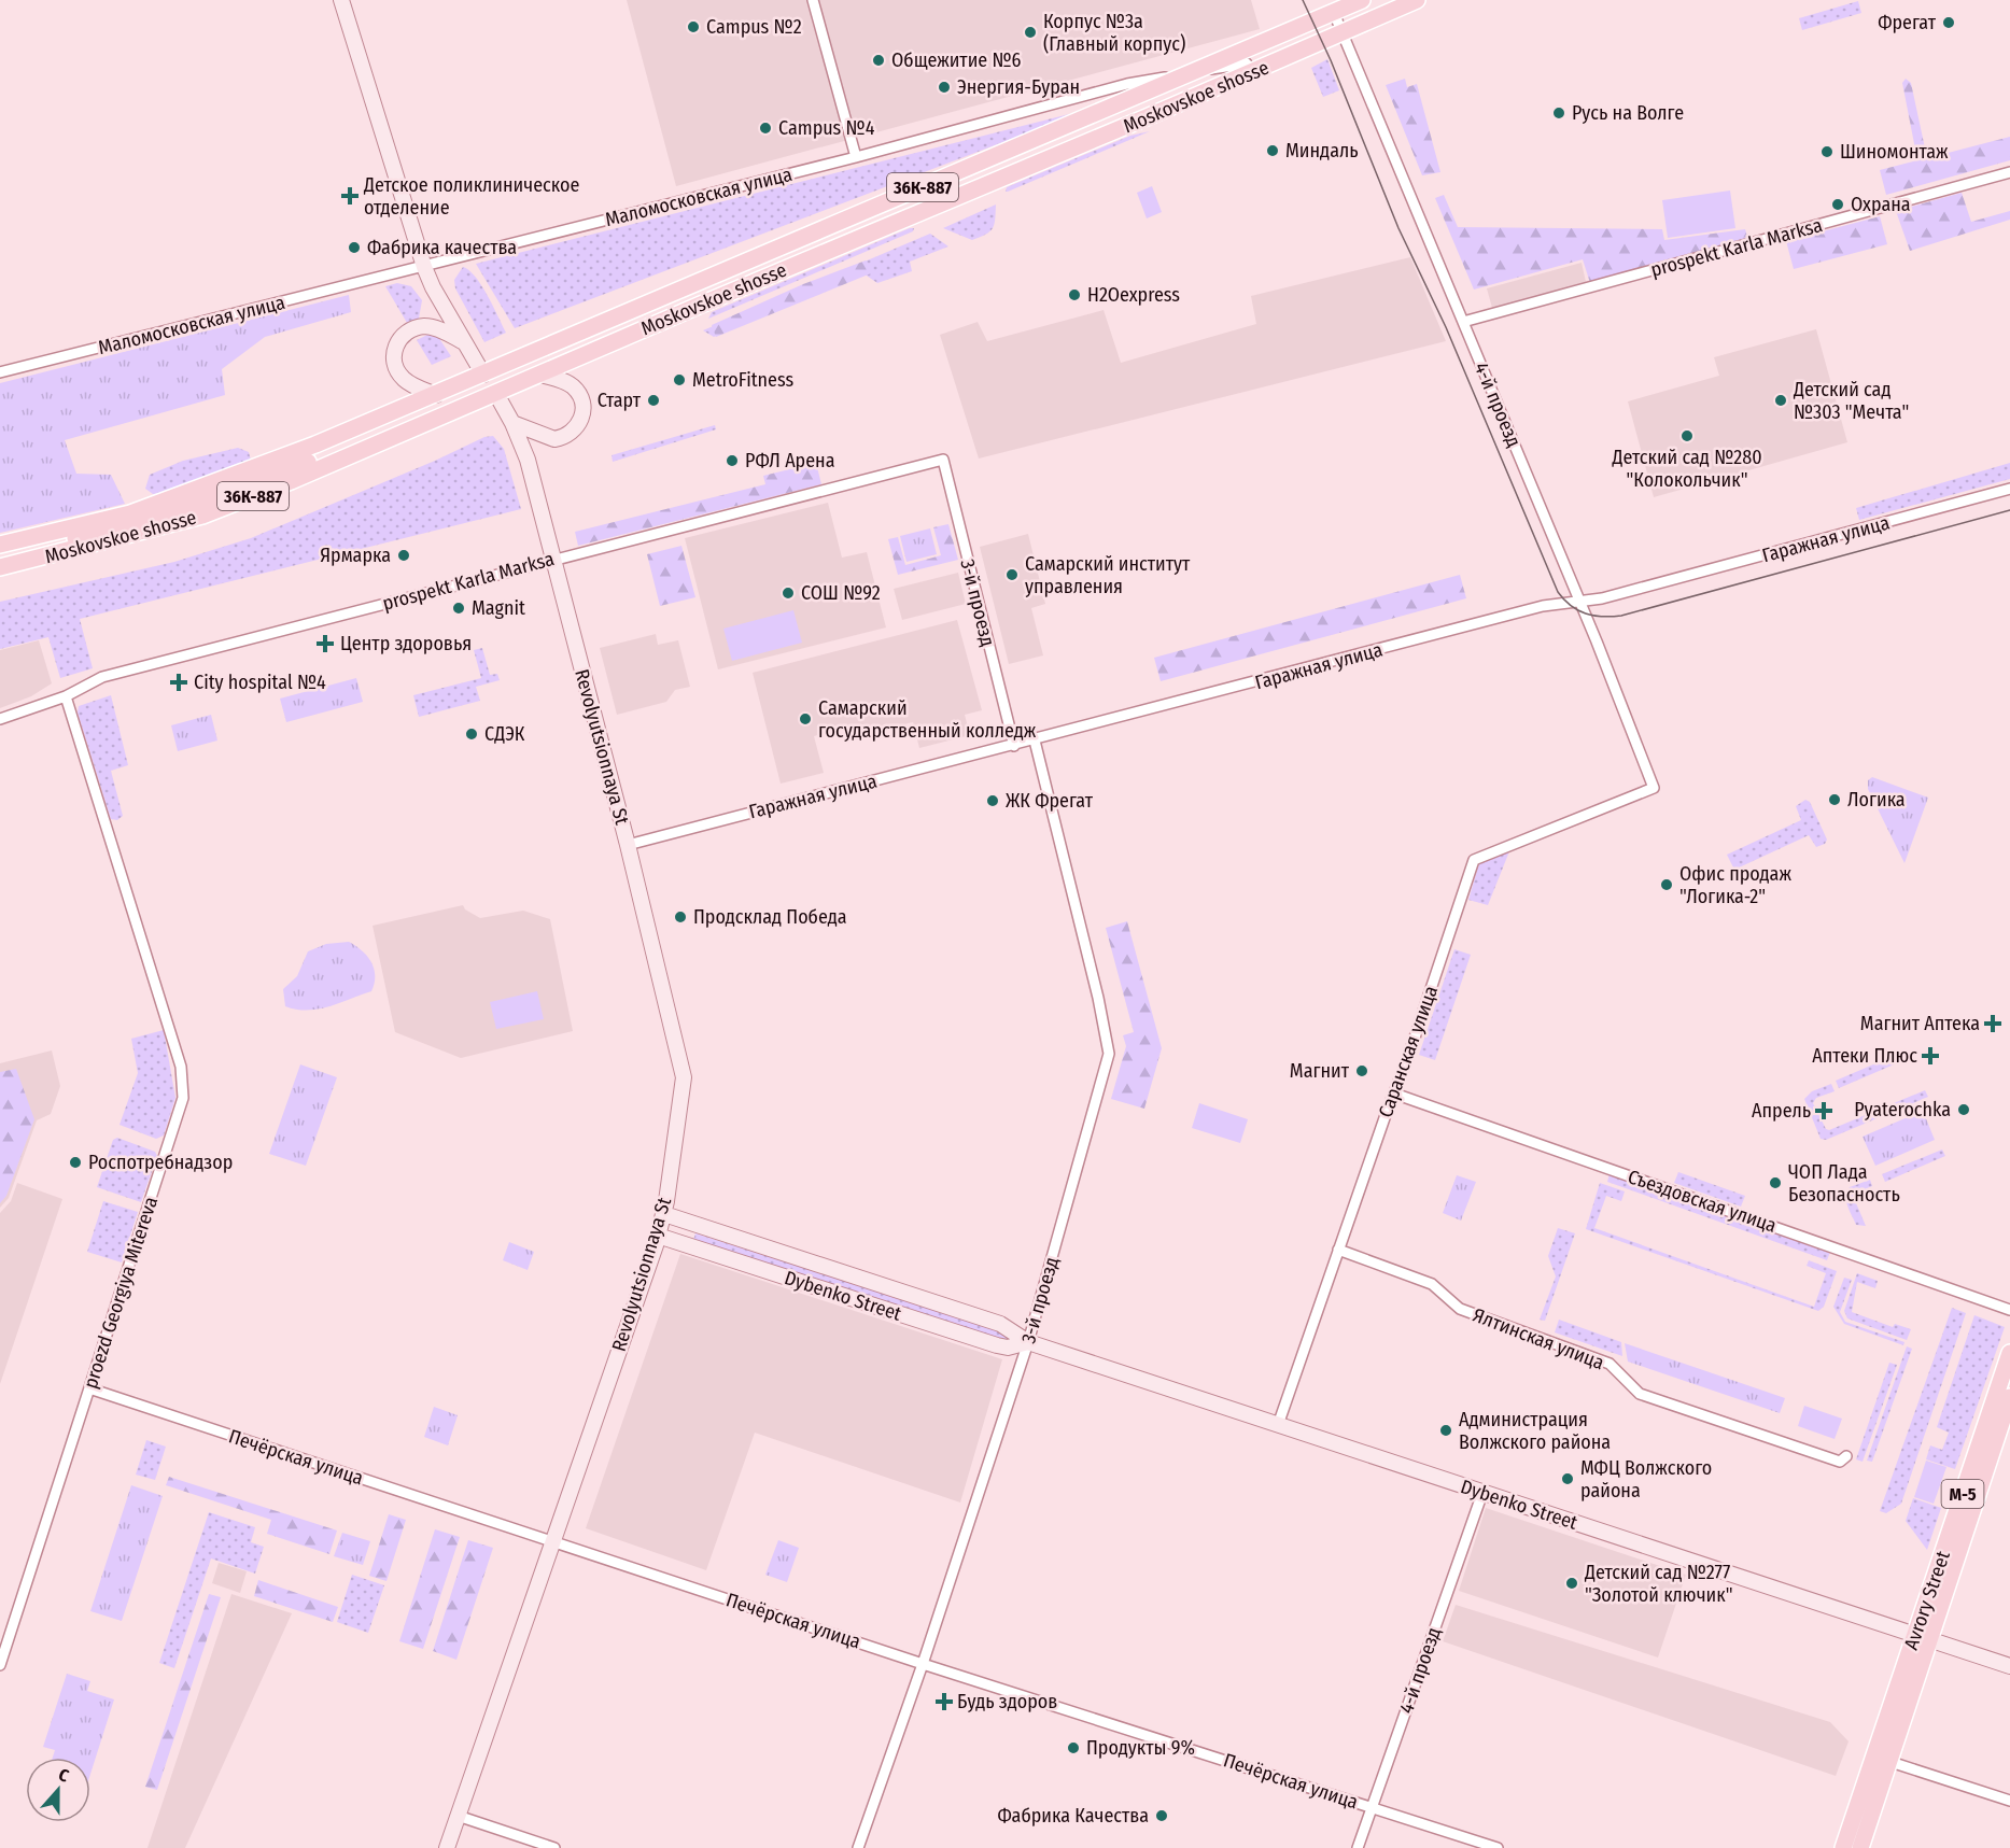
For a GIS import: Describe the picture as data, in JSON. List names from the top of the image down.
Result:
{
  "streets": {
    "main road": [
      "Moskovskoe shosse",
      "36К-887",
      "Revolyutsionnaya St",
      "Dybenko Street",
      "М-5",
      "Avrory Street"
    ],
    "street": [
      "Маломосковская улица",
      "prospekt Karla Marksa",
      "4-й проезд",
      "Гаражная улица",
      "3-й проезд",
      "Саранская улица",
      "Съездовская улица",
      "proezd Georgiya Mitereva",
      "Ялтинская улица",
      "Печёрская улица"
    ]
  },
  "crossings": [
    ["Moskovskoe shosse", "Маломосковская улица"],
    ["Moskovskoe shosse", "4-й проезд"],
    ["prospekt Karla Marksa", "4-й проезд"],
    ["prospekt Karla Marksa", "3-й проезд"],
    ["prospekt Karla Marksa", "Revolyutsionnaya St"],
    ["prospekt Karla Marksa", "proezd Georgiya Mitereva"],
    ["4-й проезд", "Гаражная улица"],
    ["4-й проезд", "Саранская улица"],
    ["4-й проезд", "Dybenko Street"],
    ["4-й проезд", "Печёрская улица"],
    ["Гаражная улица", "3-й проезд"],
    ["Гаражная улица", "Revolyutsionnaya St"],
    ["3-й проезд", "Dybenko Street"],
    ["3-й проезд", "Печёрская улица"],
    ["Revolyutsionnaya St", "Dybenko Street"],
    ["Revolyutsionnaya St", "Печёрская улица"],
    ["Саранская улица", "Съездовская улица"],
    ["Саранская улица", "Dybenko Street"],
    ["Саранская улица", "Ялтинская улица"],
    ["proezd Georgiya Mitereva", "Печёрская улица"],
    ["Dybenko Street", "Avrory Street"]
  ],
  "places": {
    "other": [
      "Фрегат",
      "Campus №2",
      "Корпус №3a (Главный корпус)",
      "Общежитие №6",
      "Энергия-Буран",
      "Русь на Волге",
      "Campus №4",
      "Миндаль",
      "Шиномонтаж",
      "Охрана",
      "Фабрика качества",
      "H2Oexpress",
      "MetroFitness",
      "Старт",
      "Детский сад №303 \"Мечта\"",
      "Детский сад №280 \"Колокольчик\"",
      "РФЛ Арена",
      "Ярмарка",
      "Самарский институт управления",
      "СОШ №92",
      "Magnit",
      "Самарский государственный колледж",
      "СДЭК",
      "Логика",
      "ЖК Фрегат",
      "Офис продаж \"Логика-2\"",
      "Продсклад Победа",
      "Магнит",
      "Pyaterochka",
      "Роспотребнадзор",
      "ЧОП Лада Безопасность",
      "Администрация Волжского района",
      "МФЦ Волжского района",
      "Детский сад №277 \"Золотой ключик\"",
      "Продукты 9%",
      "Фабрика Качества"
    ],
    "health": [
      "Детское поликлиническое отделение",
      "Центр здоровья",
      "City hospital №4",
      "Магнит Аптека",
      "Аптеки Плюс",
      "Апрель",
      "Будь здоров"
    ]
  },
  "north": "top"
}
